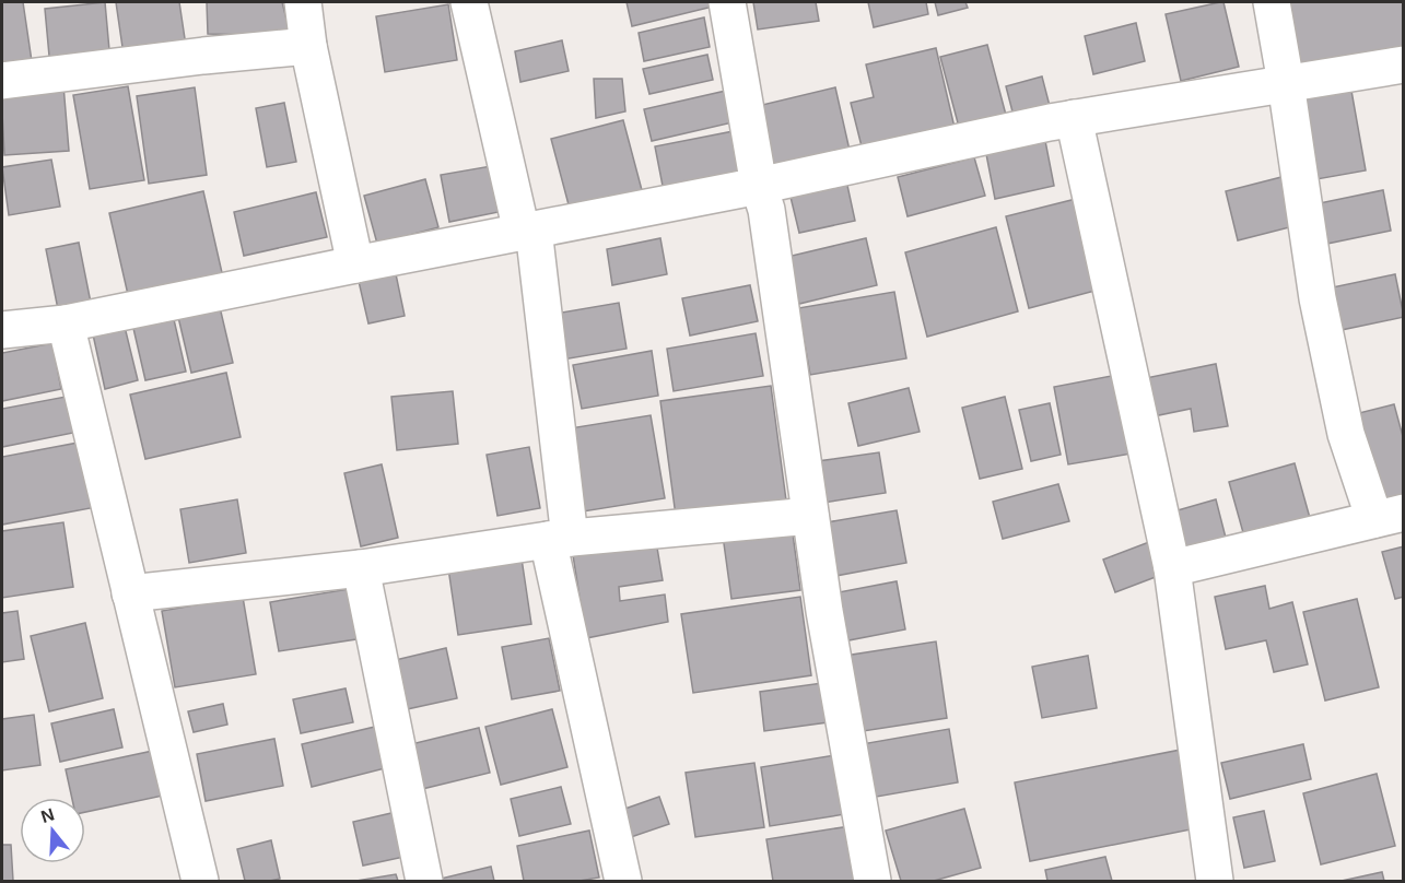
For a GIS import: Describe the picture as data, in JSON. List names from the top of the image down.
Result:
{
  "north": "top"
}
